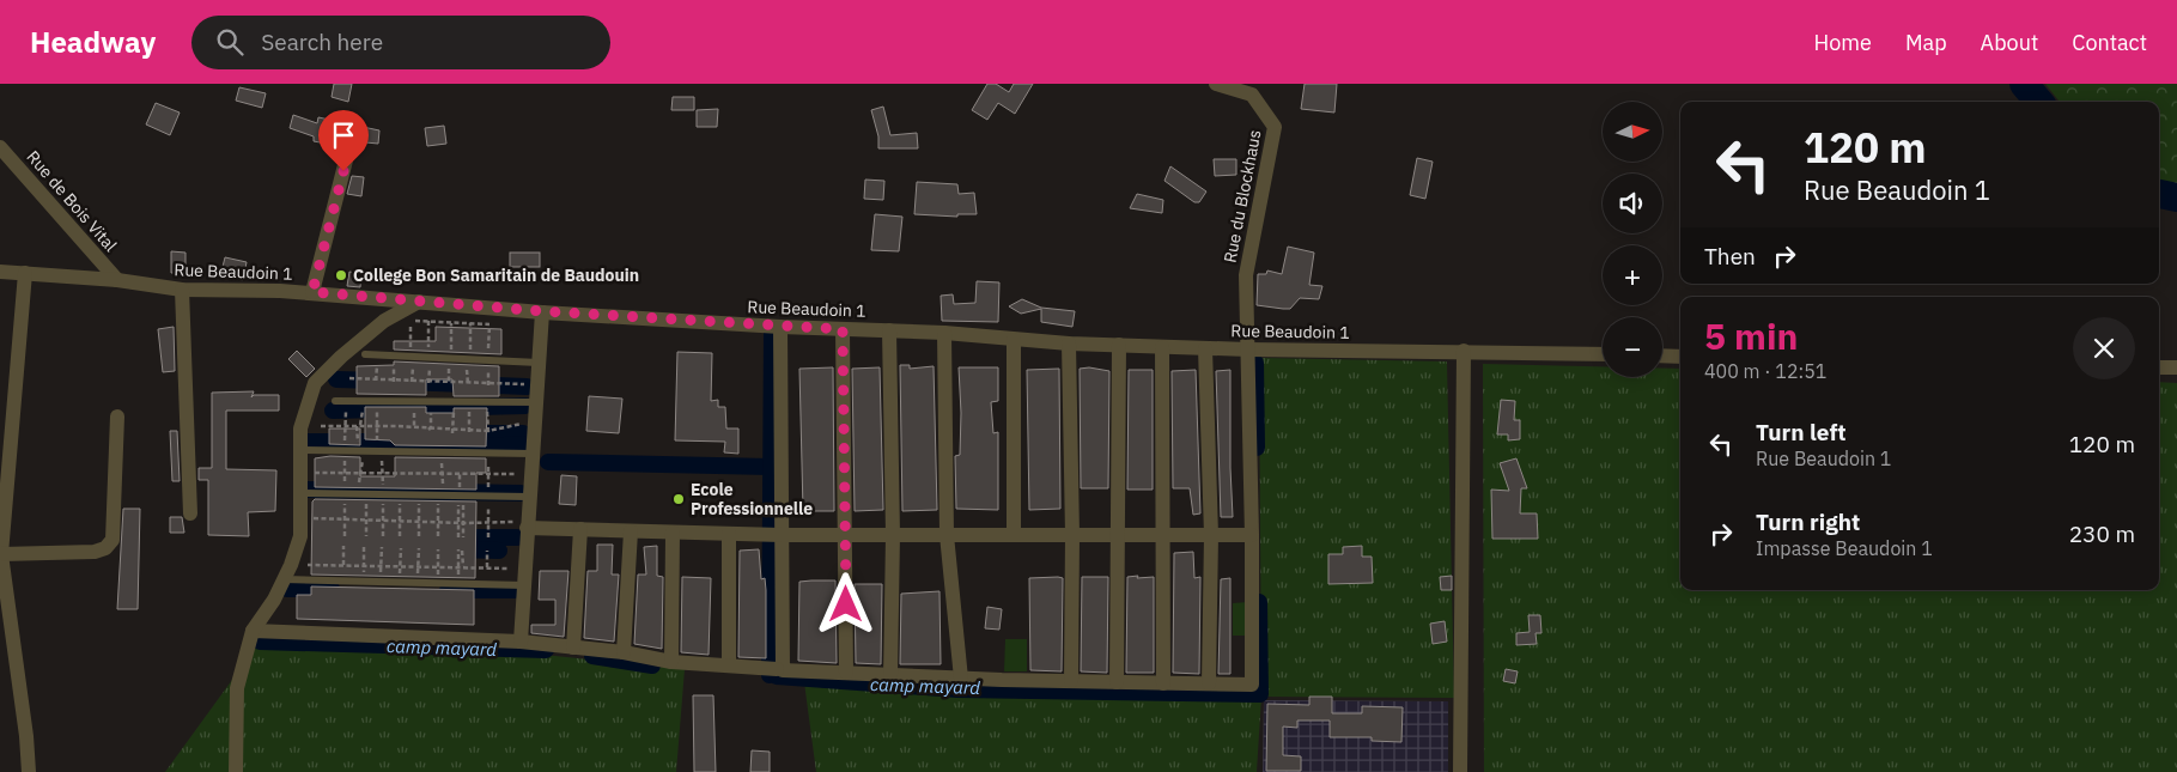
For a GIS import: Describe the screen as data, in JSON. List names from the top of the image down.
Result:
{
  "streets": {
    "street": ["Rue du Blockhaus", "Rue de Bois Vital", "Rue Beaudoin 1"]
  },
  "crossings": [
    ["Rue du Blockhaus", "Rue Beaudoin 1"],
    ["Rue de Bois Vital", "Rue Beaudoin 1"]
  ],
  "water": ["camp mayard"],
  "places": ["College Bon Samaritain de Baudouin", "Ecole Professionnelle"],
  "north": "right",
  "page": {
    "header": "Headway",
    "search": "Search here",
    "nav": [
      "Home",
      "Map",
      "About",
      "Contact"
    ],
    "map_buttons": ["+", "−"],
    "turn": ["120 m", "Rue Beaudoin 1"],
    "then": "Then",
    "heading": ["5 min", "400 m · 12:51"],
    "list": [
      {
        "name": "Turn left",
        "note": "Rue Beaudoin 1",
        "value": "120 m"
      },
      {
        "name": "Turn right",
        "note": "Impasse Beaudoin 1",
        "value": "230 m"
      }
    ]
  }
}
